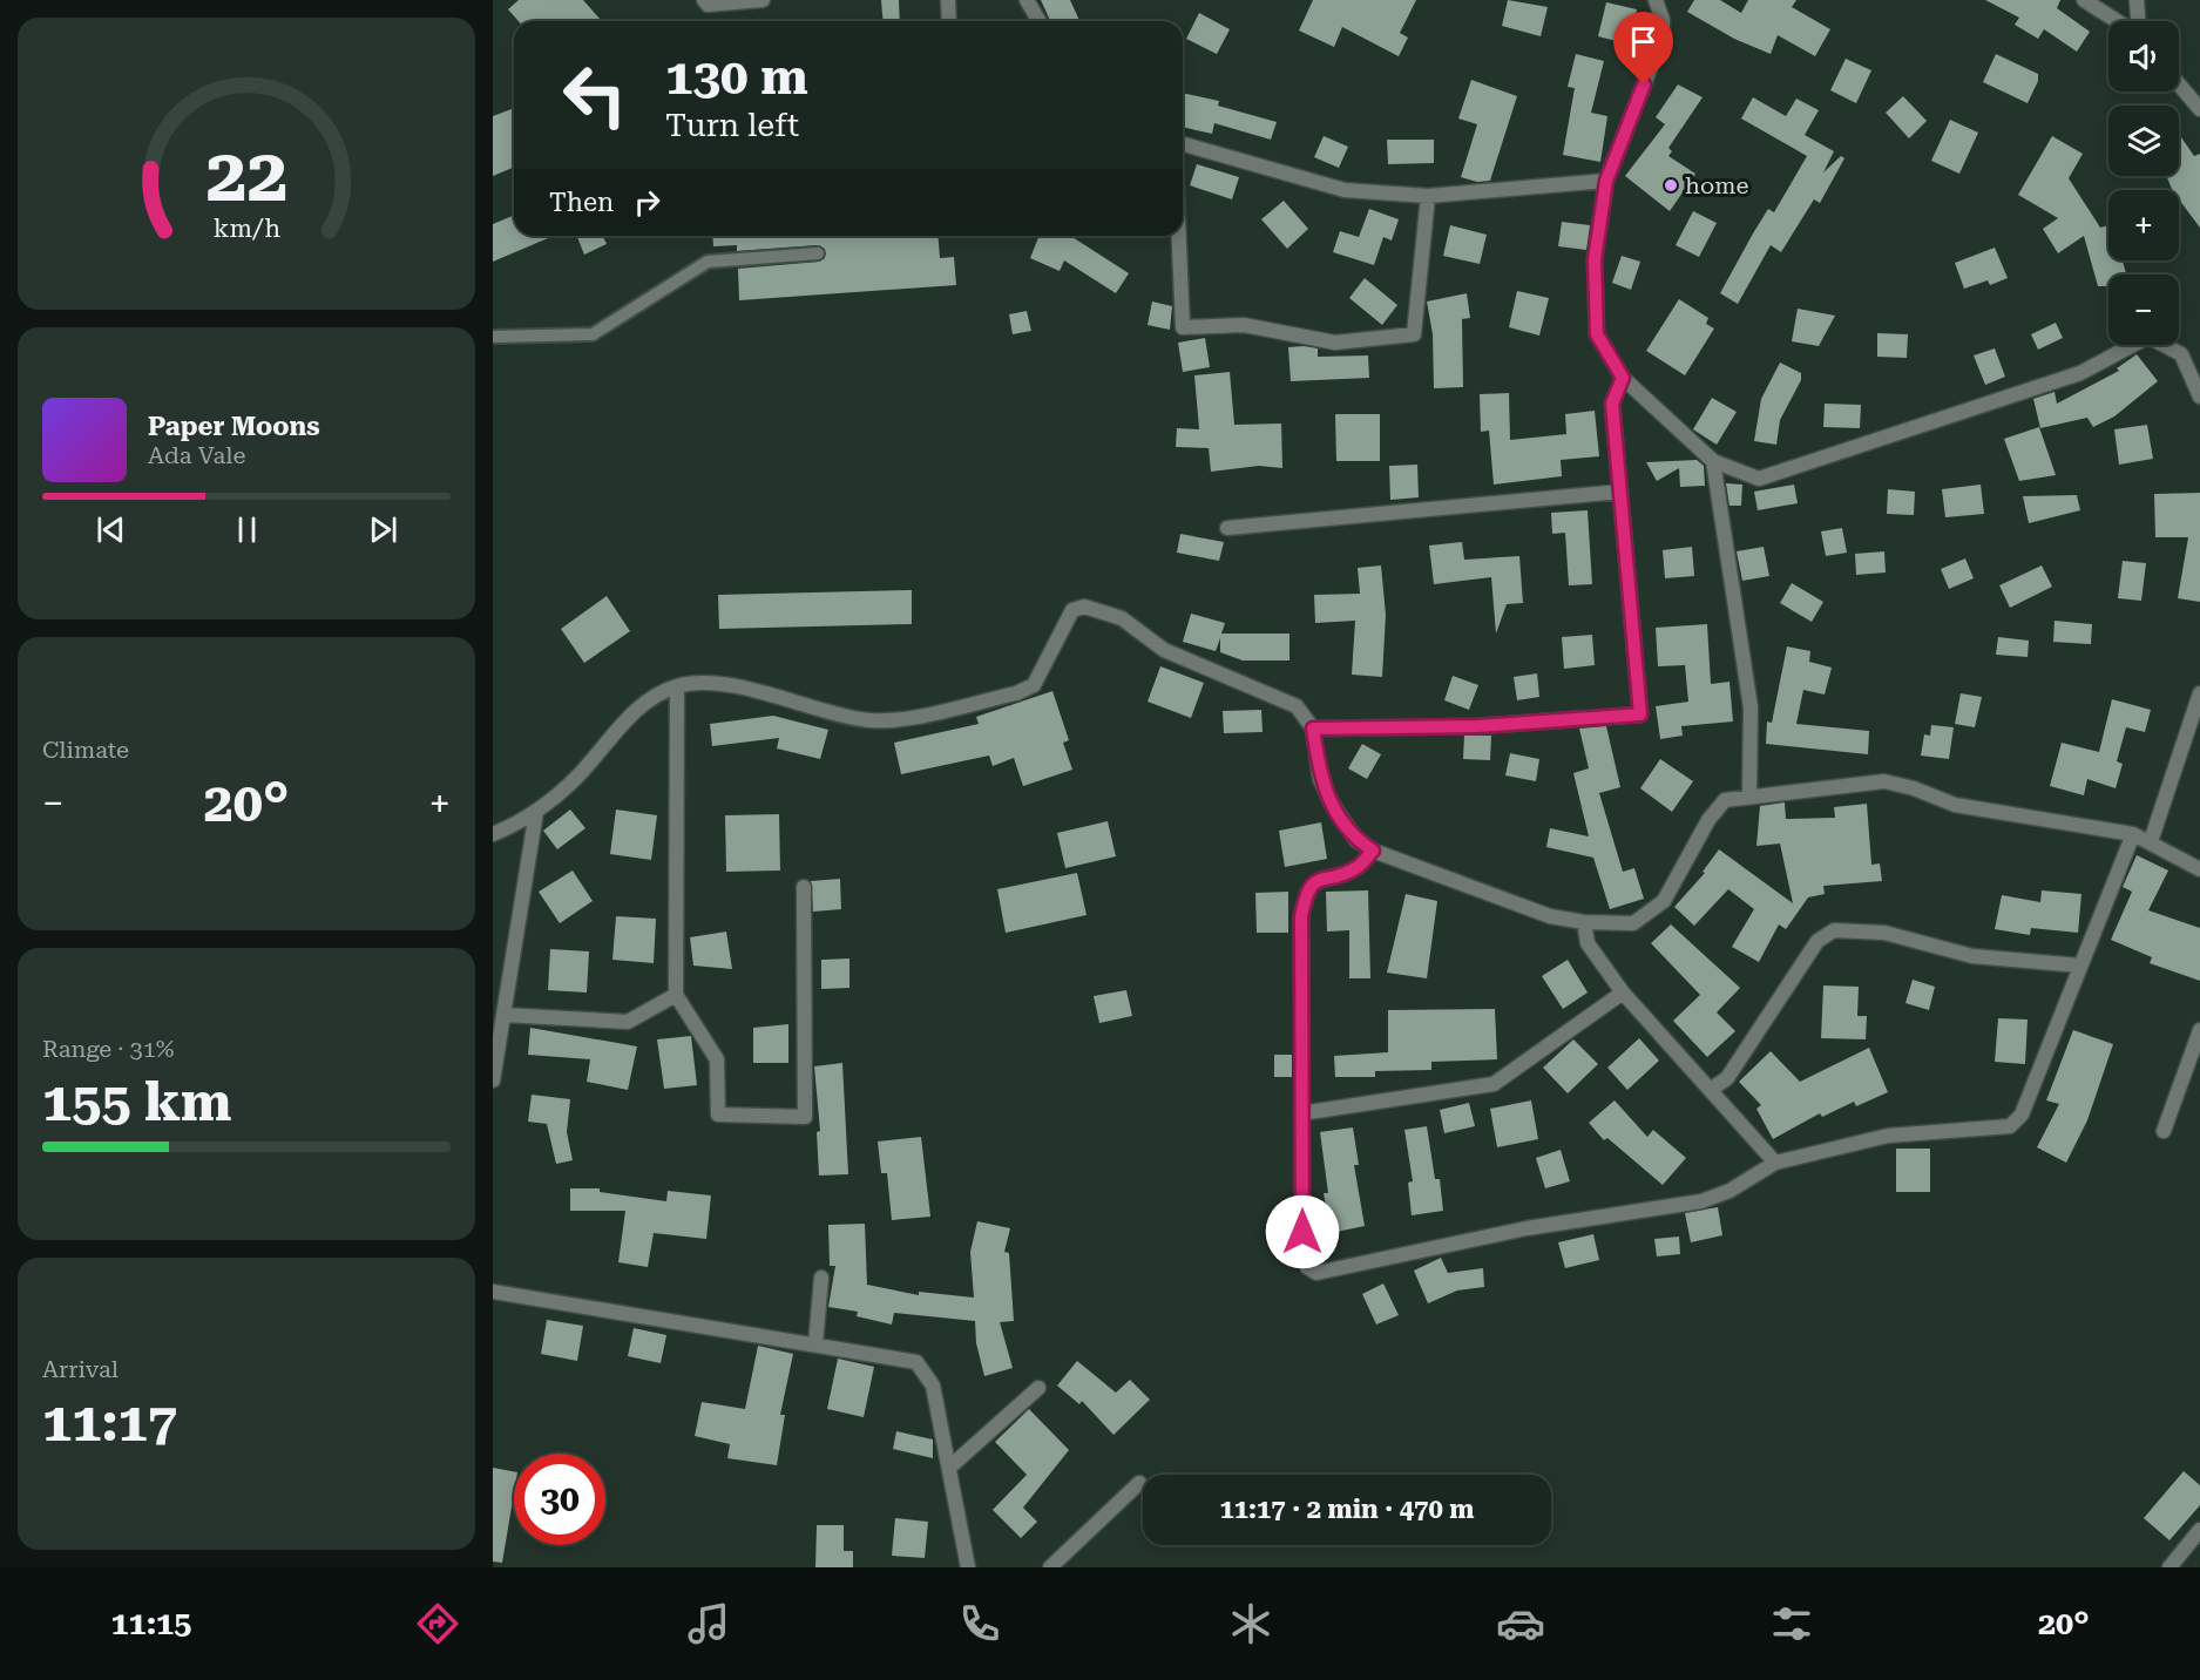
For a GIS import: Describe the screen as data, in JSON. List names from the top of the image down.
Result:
{
  "places": ["home"],
  "page": {
    "map_buttons": ["+", "−"],
    "turn": ["130 m", "Turn left"],
    "then": "Then",
    "song": ["Paper Moons", "Ada Vale"],
    "tile": [
      "Climate",
      ["Range · 31%", "155 km"],
      ["Arrival", "11:17"]
    ],
    "heat": ["−", "20°", "+"],
    "limit": "30",
    "trip": "11:17 · 2 min · 470 m",
    "tabs": ["11:15", "20°"],
    "gauge": ["22", "km/h"]
  }
}
